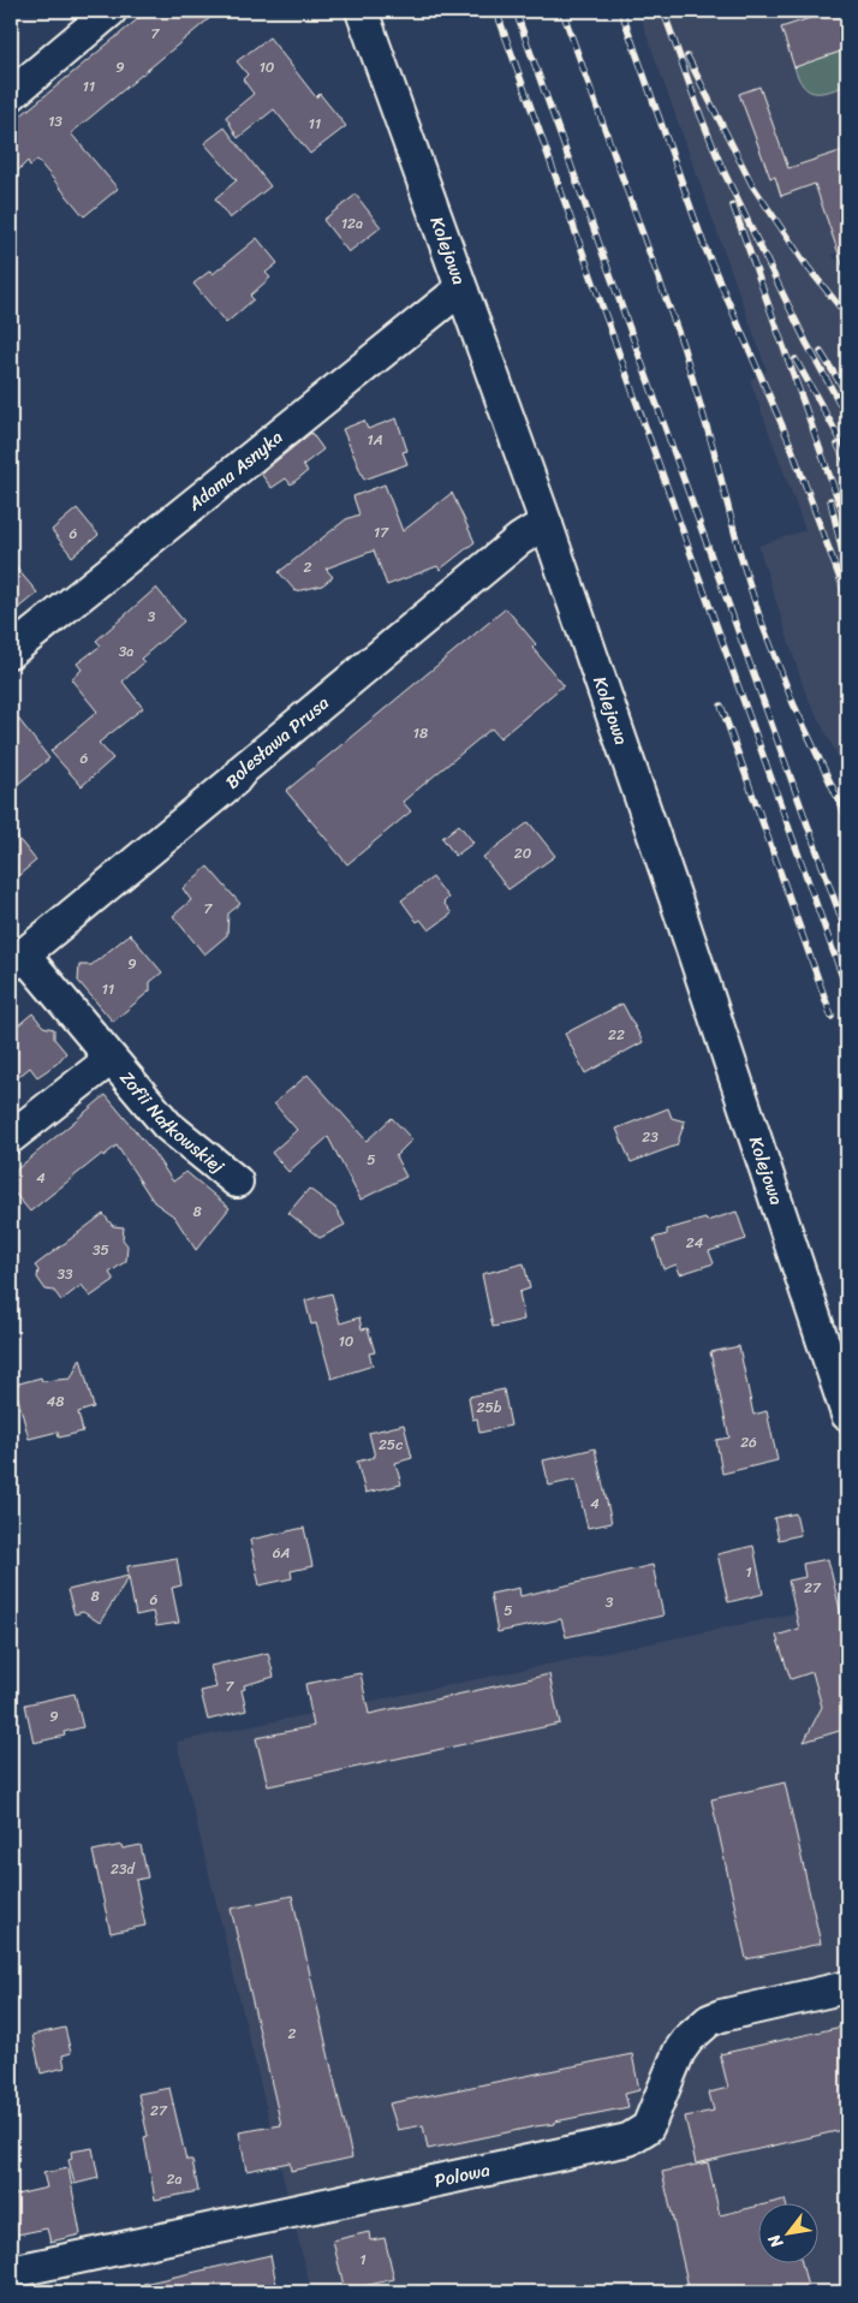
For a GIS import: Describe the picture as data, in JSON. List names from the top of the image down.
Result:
{
  "streets": {
    "street": [
      "Kolejowa",
      "Adama Asnyka",
      "Bolesława Prusa",
      "Zofii Nałkowskiej",
      "Polowa"
    ]
  },
  "crossings": [
    ["Kolejowa", "Adama Asnyka"],
    ["Kolejowa", "Bolesława Prusa"],
    ["Bolesława Prusa", "Zofii Nałkowskiej"]
  ],
  "house_numbers": [
    "7",
    "9",
    "10",
    "11",
    "13",
    "11",
    "12a",
    "1A",
    "17",
    "6",
    "2",
    "3",
    "3a",
    "18",
    "6",
    "20",
    "7",
    "9",
    "11",
    "22",
    "23",
    "5",
    "4",
    "8",
    "24",
    "35",
    "33",
    "10",
    "48",
    "25b",
    "26",
    "25c",
    "4",
    "6A",
    "1",
    "27",
    "8",
    "6",
    "3",
    "5",
    "7",
    "9",
    "23d",
    "2",
    "27",
    "2a",
    "1"
  ],
  "north": "bottom left"
}
